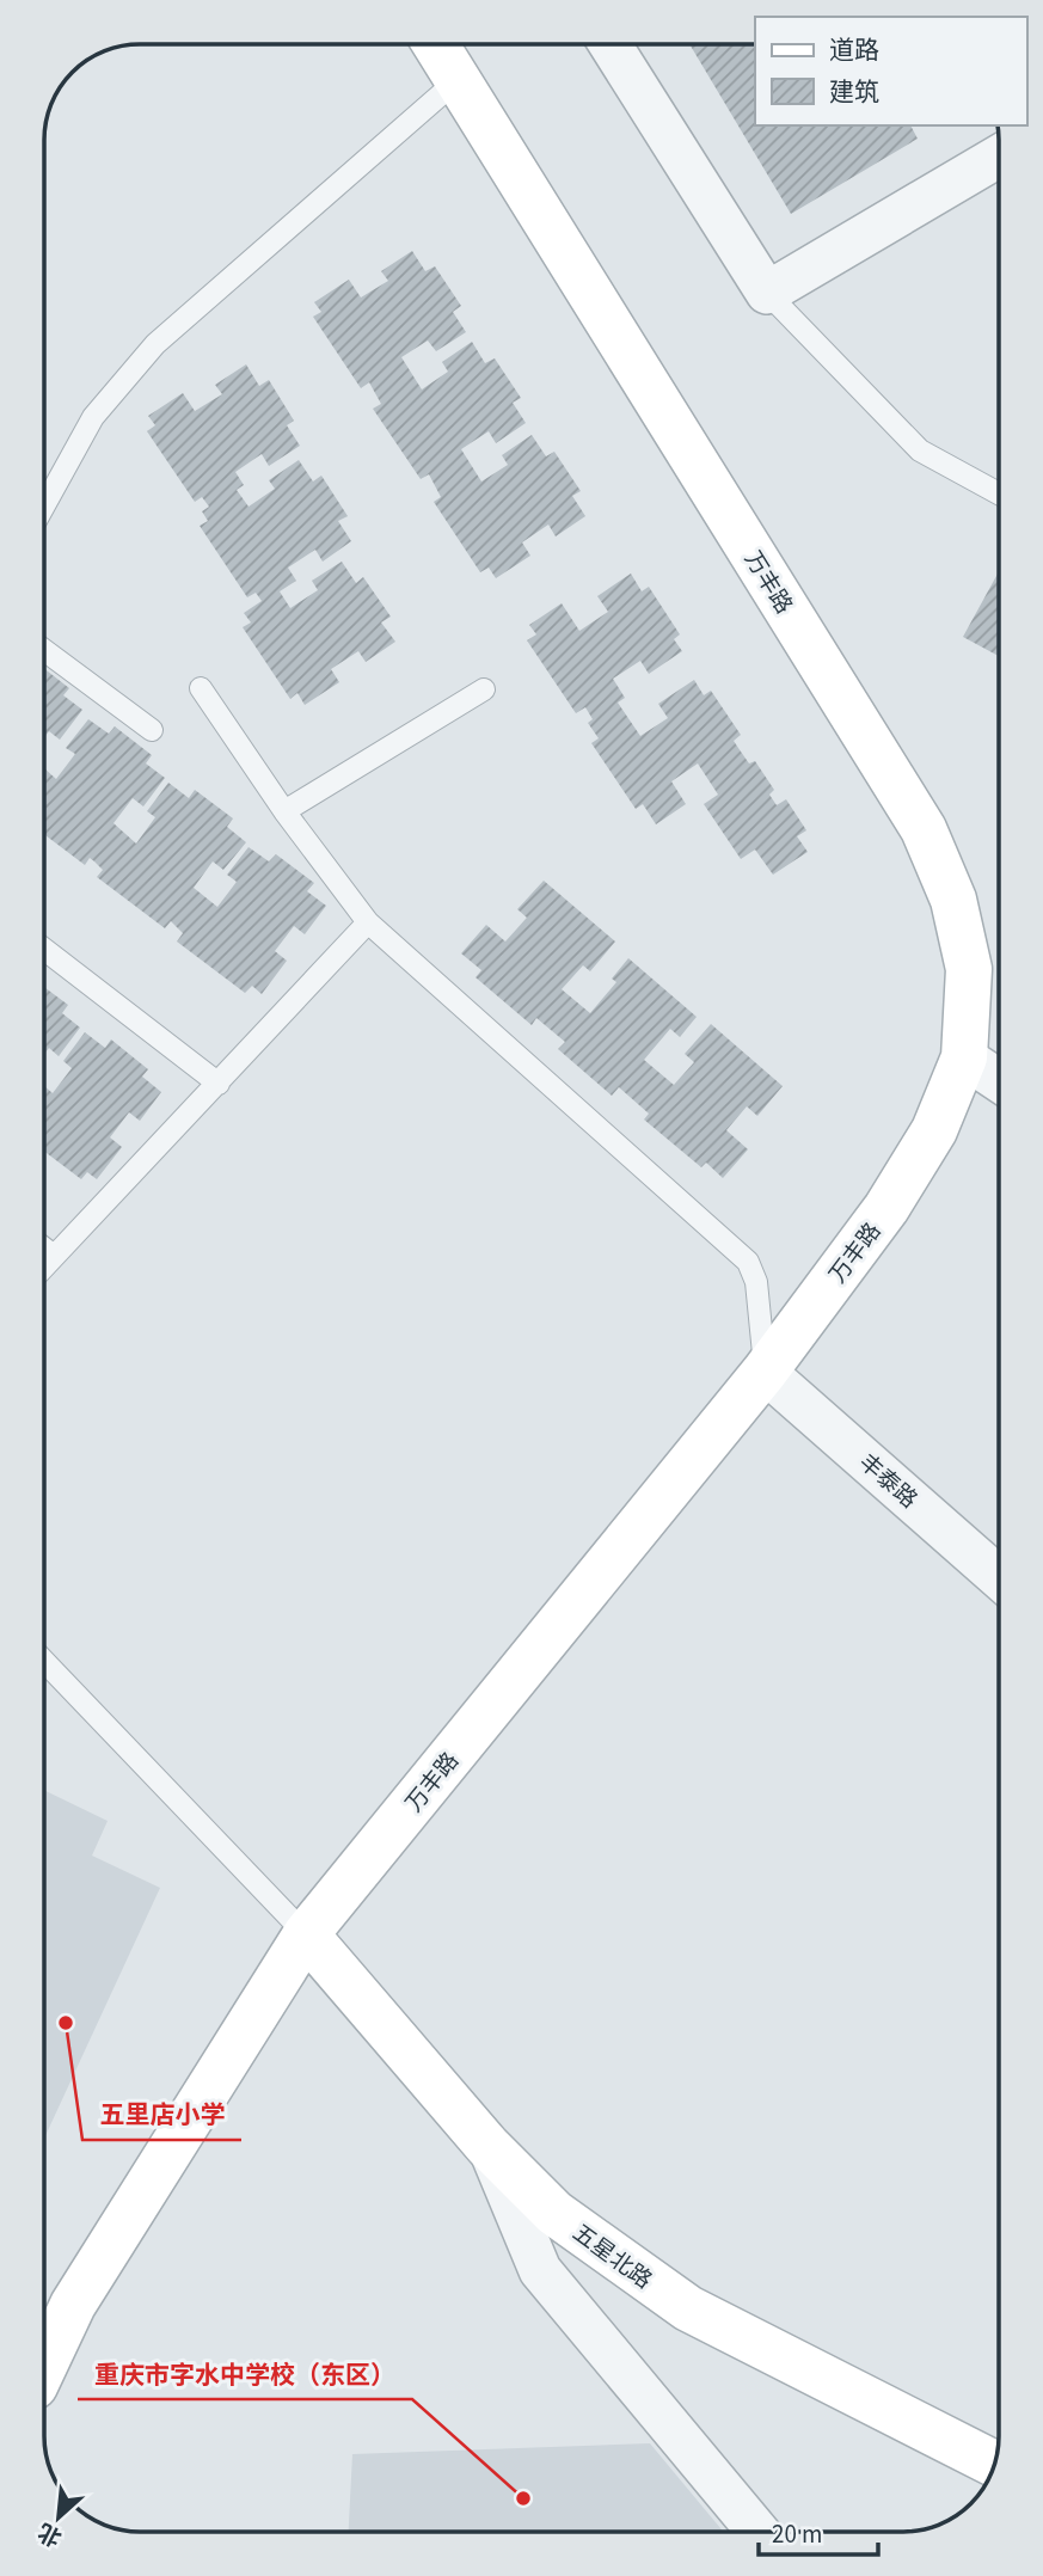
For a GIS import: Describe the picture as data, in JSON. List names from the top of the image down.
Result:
{
  "streets": {
    "street": ["万丰路", "丰泰路", "五星北路"]
  },
  "crossings": [
    ["万丰路", "丰泰路"],
    ["万丰路", "五星北路"]
  ],
  "places": ["五里店小学", "重庆市字水中学校（东区）"],
  "legend": ["道路", "建筑"],
  "scale_bar": "20 m",
  "north": "bottom left"
}
